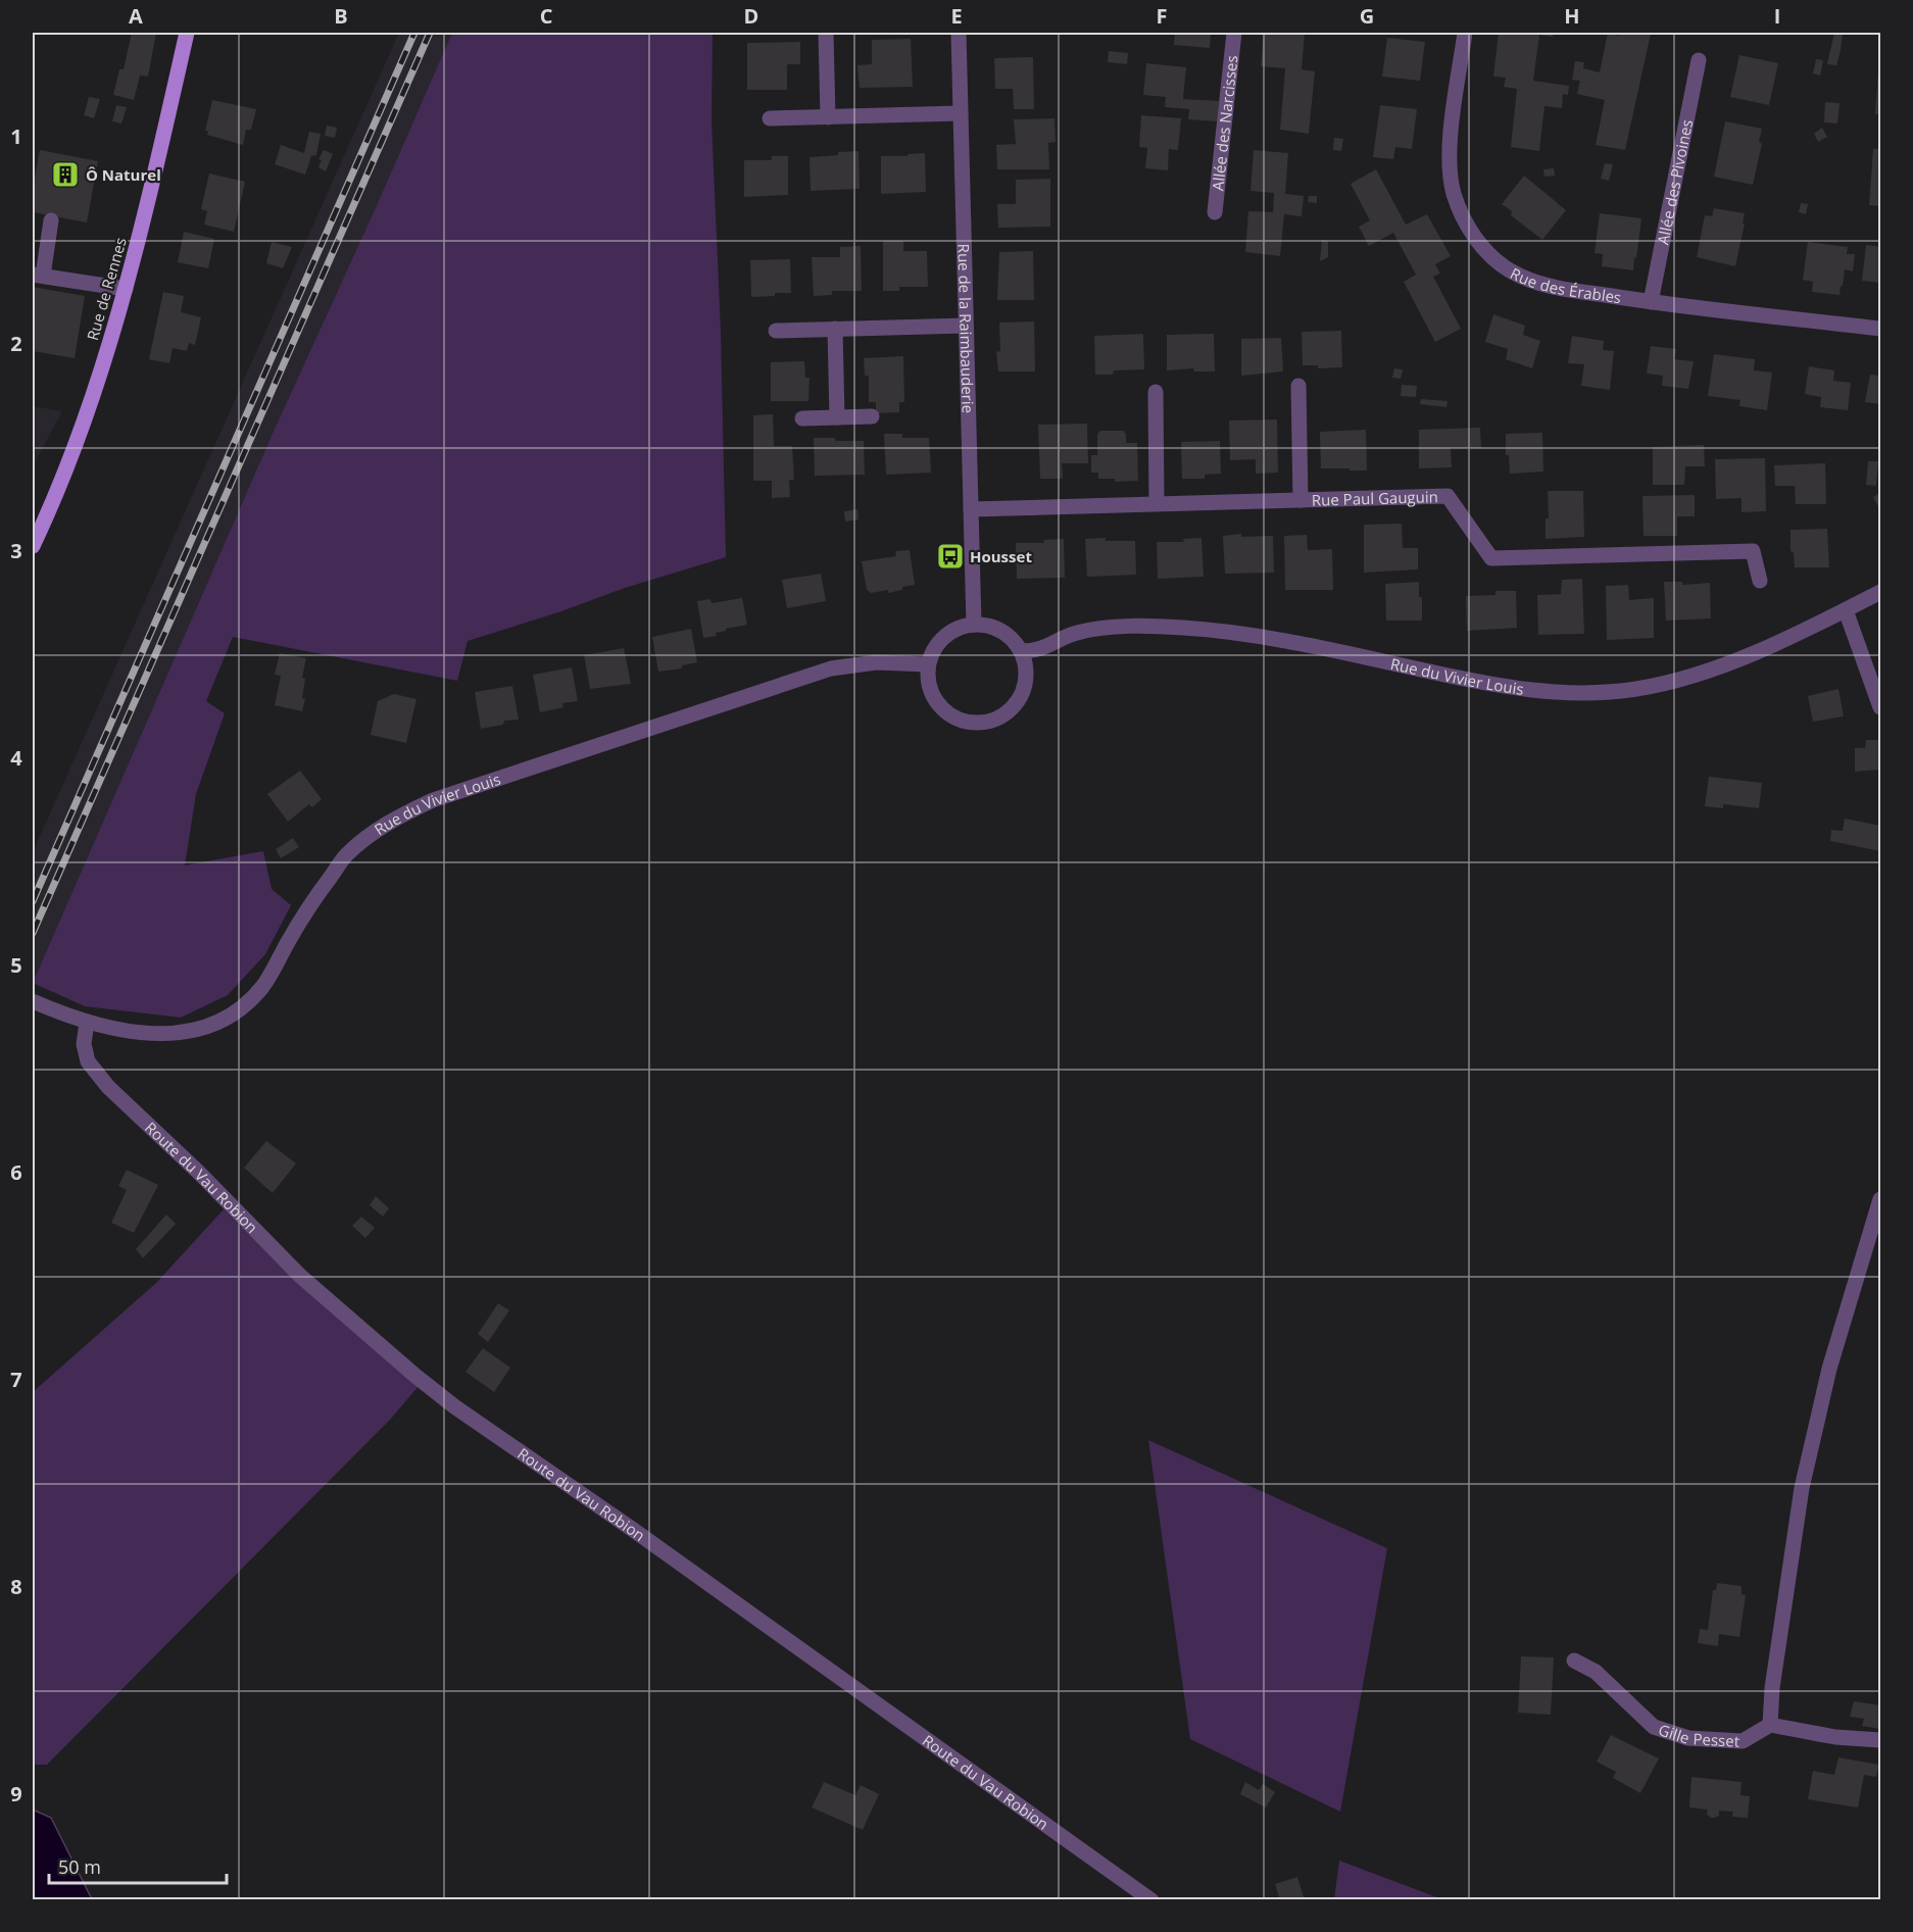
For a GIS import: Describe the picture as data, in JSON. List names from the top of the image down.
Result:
{
  "streets": {
    "main road": ["Rue de Rennes"],
    "street": [
      "Allée des Narcisses",
      "Allée des Pivoines",
      "Rue des Érables",
      "Rue de la Raimbauderie",
      "Rue Paul Gauguin",
      "Rue du Vivier Louis",
      "Route du Vau Robion",
      "Gille Pesset"
    ]
  },
  "crossings": [
    ["Allée des Pivoines", "Rue des Érables"],
    ["Rue de la Raimbauderie", "Rue Paul Gauguin"],
    ["Rue de la Raimbauderie", "Rue du Vivier Louis"],
    ["Rue du Vivier Louis", "Route du Vau Robion"]
  ],
  "places": {
    "building": ["Ô Naturel"],
    "bus stop": ["Housset"]
  },
  "scale_bar": "50 m",
  "grid": {
    "columns": [
      "A",
      "B",
      "C",
      "D",
      "E",
      "F",
      "G",
      "H",
      "I"
    ],
    "rows": [
      "1",
      "2",
      "3",
      "4",
      "5",
      "6",
      "7",
      "8",
      "9"
    ]
  }
}
